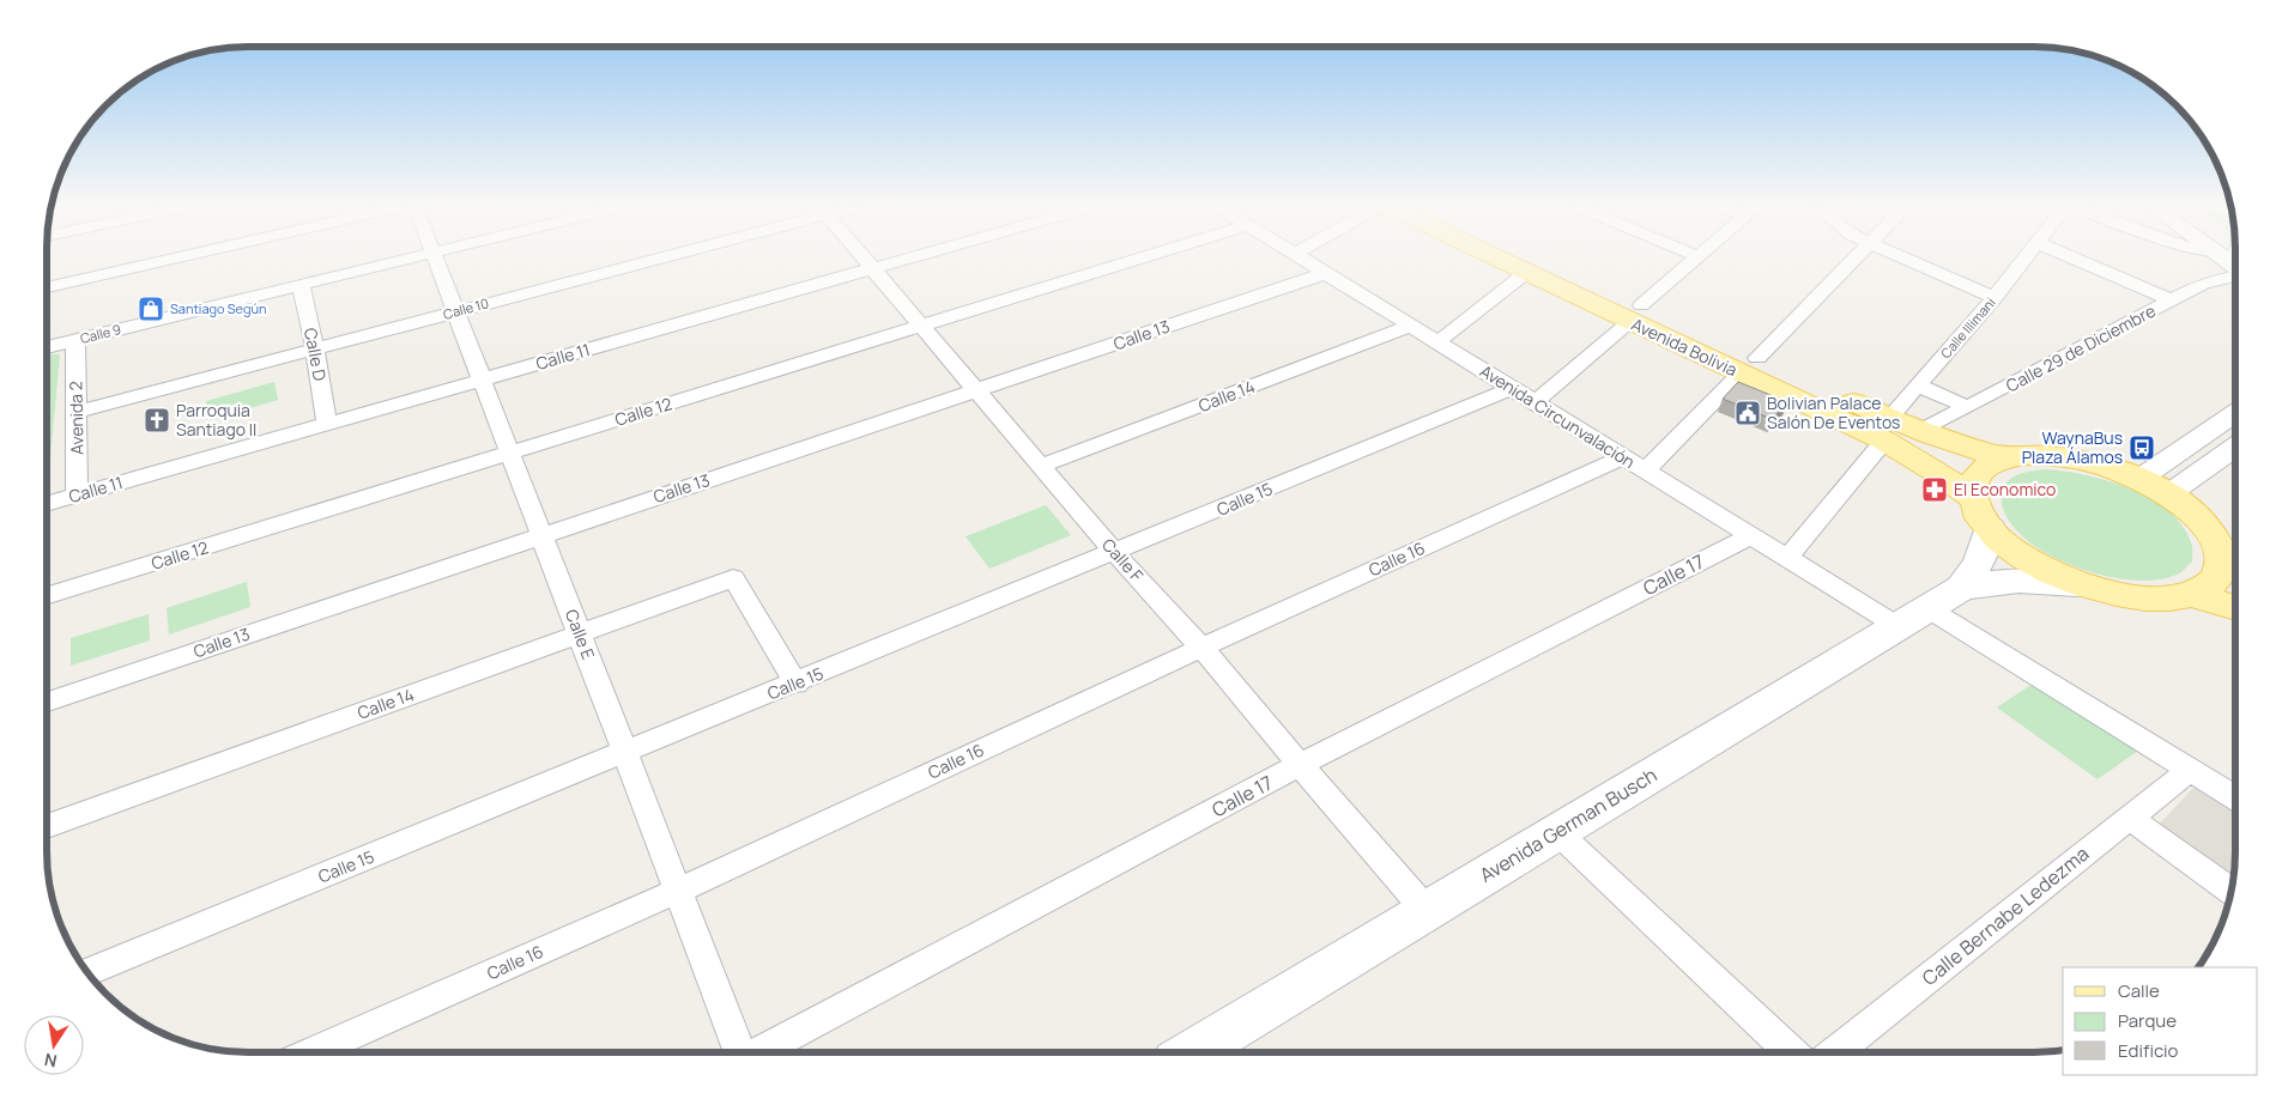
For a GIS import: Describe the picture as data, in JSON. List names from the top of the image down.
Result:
{
  "streets": {
    "main road": ["Avenida Bolivia", "Avenida German Busch"],
    "street": [
      "Calle 10",
      "Calle Illimani",
      "Calle 9",
      "Calle 13",
      "Calle 29 de Diciembre",
      "Calle D",
      "Calle 11",
      "Calle 14",
      "Calle 12",
      "Avenida Circunvalación",
      "Avenida 2",
      "Calle 15",
      "Calle 16",
      "Calle F",
      "Calle 17",
      "Calle E",
      "Calle Bernabe Ledezma"
    ]
  },
  "crossings": [
    ["Calle 10", "Calle D"],
    ["Calle 10", "Avenida 2"],
    ["Calle 10", "Calle E"],
    ["Calle Illimani", "Avenida Bolivia"],
    ["Calle 9", "Calle D"],
    ["Calle 9", "Avenida 2"],
    ["Calle 13", "Avenida Circunvalación"],
    ["Calle 13", "Calle F"],
    ["Calle 13", "Calle E"],
    ["Avenida Bolivia", "Calle 29 de Diciembre"],
    ["Avenida Bolivia", "Calle 16"],
    ["Calle D", "Calle 11"],
    ["Calle 11", "Avenida 2"],
    ["Calle 11", "Calle F"],
    ["Calle 11", "Calle E"],
    ["Calle 14", "Avenida Circunvalación"],
    ["Calle 14", "Calle F"],
    ["Calle 14", "Calle E"],
    ["Calle 12", "Calle F"],
    ["Calle 12", "Calle E"],
    ["Avenida Circunvalación", "Calle 15"],
    ["Avenida Circunvalación", "Calle 16"],
    ["Avenida Circunvalación", "Calle 17"],
    ["Avenida Circunvalación", "Avenida German Busch"],
    ["Calle 15", "Calle F"],
    ["Calle 15", "Calle E"],
    ["Calle 16", "Calle F"],
    ["Calle 16", "Calle E"],
    ["Calle F", "Calle 17"],
    ["Calle F", "Avenida German Busch"]
  ],
  "places": {
    "shop": ["Santiago Según"],
    "public building": ["Bolivian Palace Salón De Eventos"],
    "church": ["Parroquia Santiago ll"],
    "bus stop": ["WaynaBus Plaza Álamos"],
    "pharmacy": ["El Economico"]
  },
  "legend": ["Calle", "Parque", "Edificio"],
  "north": "bottom"
}
